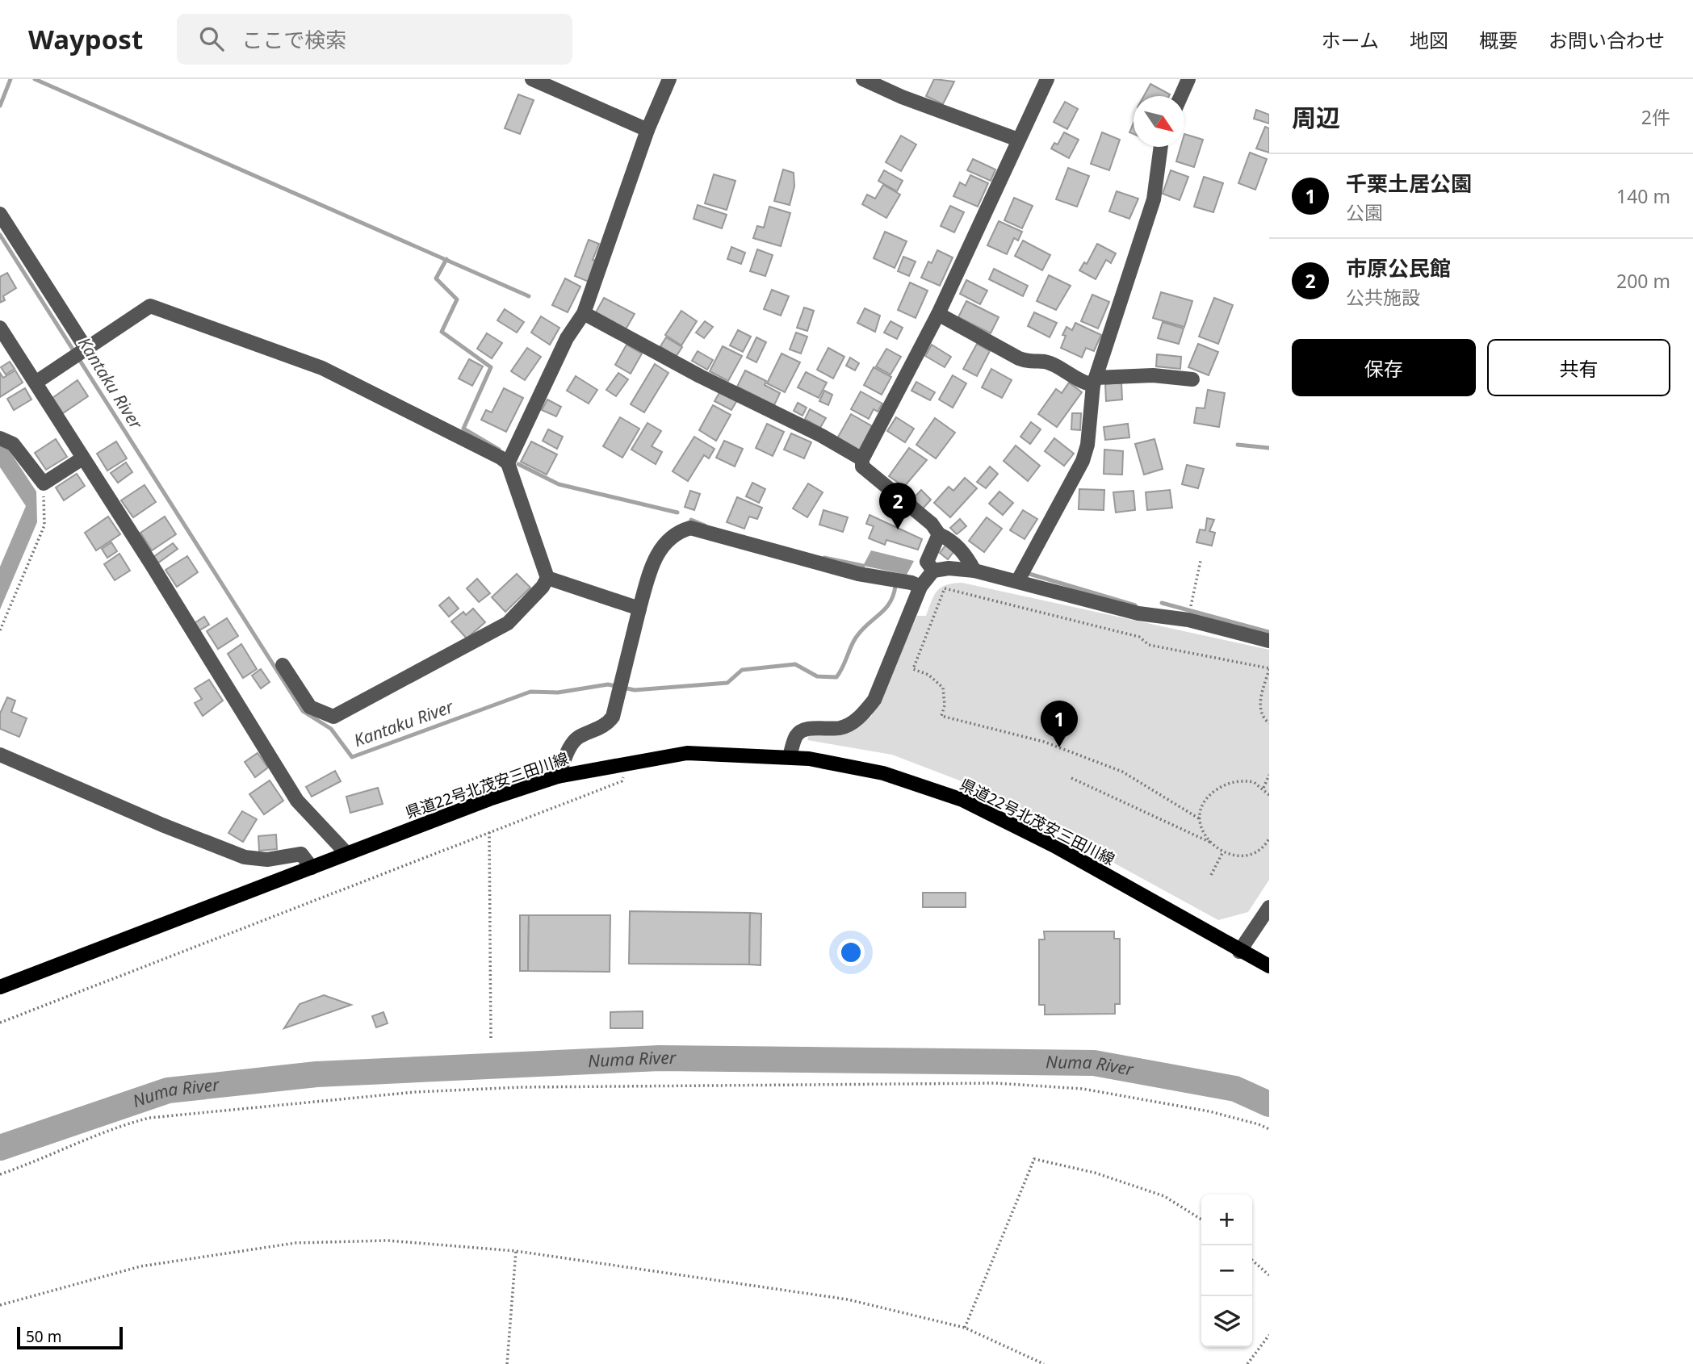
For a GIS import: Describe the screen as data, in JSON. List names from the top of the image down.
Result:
{
  "streets": {
    "main road": ["県道22号北茂安三田川線"]
  },
  "water": ["Kantaku River", "Numa River"],
  "scale_bar": "50 m",
  "north": "bottom right",
  "page": {
    "header": "Waypost",
    "search": "ここで検索",
    "nav": [
      "ホーム",
      "地図",
      "概要",
      "お問い合わせ"
    ],
    "heading": ["周辺", "2件"],
    "list": [
      {
        "mark": "1",
        "name": "千栗土居公園",
        "note": "公園",
        "value": "140 m"
      },
      {
        "mark": "2",
        "name": "市原公民館",
        "note": "公共施設",
        "value": "200 m"
      }
    ],
    "buttons": ["保存", "共有"],
    "pins": ["2", "1"],
    "map_buttons": ["+", "−"],
    "scale": "50 m"
  }
}
